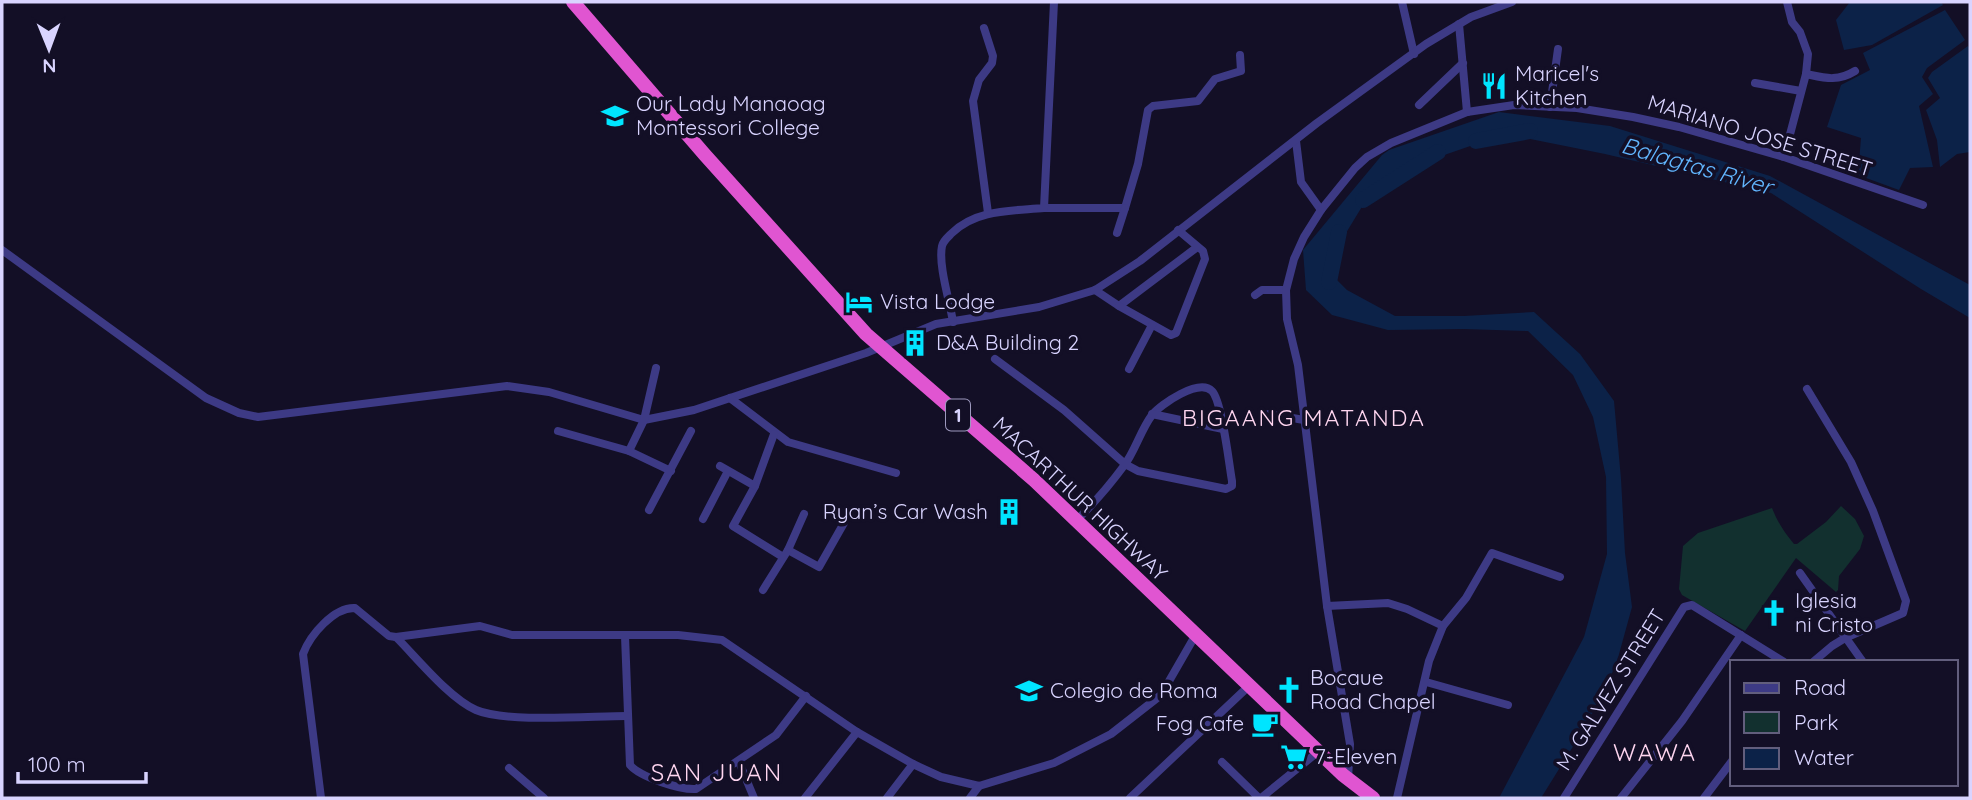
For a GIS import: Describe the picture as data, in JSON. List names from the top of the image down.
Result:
{
  "streets": {
    "highway": ["1", "MACARTHUR HIGHWAY"],
    "street": ["MARIANO JOSE STREET", "M. GALVEZ STREET"]
  },
  "crossings": [
    ["MARIANO JOSE STREET", "MACARTHUR HIGHWAY"]
  ],
  "districts": ["BIGAANG MATANDA", "WAWA", "SAN JUAN"],
  "water": ["Balagtas River"],
  "places": {
    "restaurant": ["Maricel's Kitchen"],
    "school or university": ["Our Lady Manaoag Montessori College", "Colegio de Roma"],
    "hotel": ["Vista Lodge"],
    "building": ["D&A Building 2", "Ryan’s Car Wash"],
    "church": ["Iglesia ni Cristo", "Bocaue Road Chapel"],
    "cafe": ["Fog Cafe"],
    "supermarket": ["7-Eleven"]
  },
  "legend": ["Road", "Park", "Water"],
  "scale_bar": "100 m",
  "north": "bottom"
}
